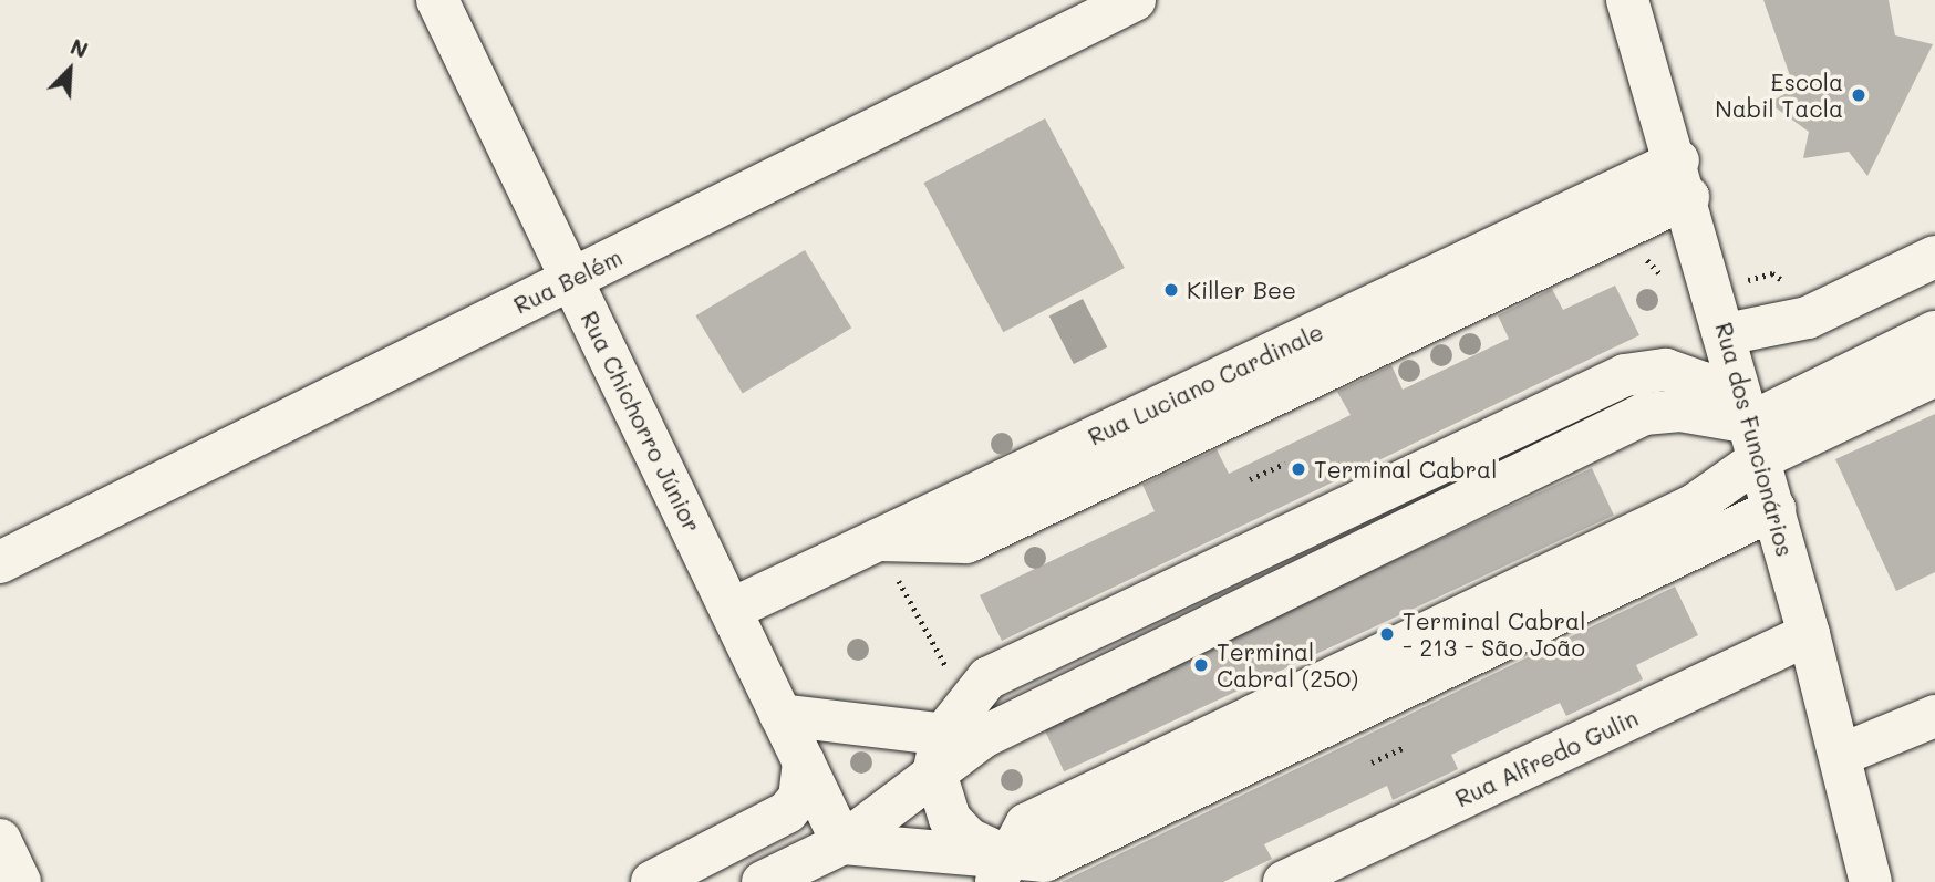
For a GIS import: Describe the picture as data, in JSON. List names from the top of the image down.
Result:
{
  "streets": {
    "street": [
      "Rua Belém",
      "Rua Luciano Cardinale",
      "Rua Chichorro Júnior",
      "Rua dos Funcionários",
      "Rua Alfredo Gulin"
    ]
  },
  "crossings": [
    ["Rua Belém", "Rua Chichorro Júnior"],
    ["Rua Luciano Cardinale", "Rua Chichorro Júnior"],
    ["Rua Luciano Cardinale", "Rua dos Funcionários"],
    ["Rua dos Funcionários", "Rua Alfredo Gulin"]
  ],
  "places": [
    "Escola Nabil Tacla",
    "Killer Bee",
    "Terminal Cabral",
    "Terminal Cabral - 213 - São João",
    "Terminal Cabral (250)"
  ],
  "north": "top right"
}
